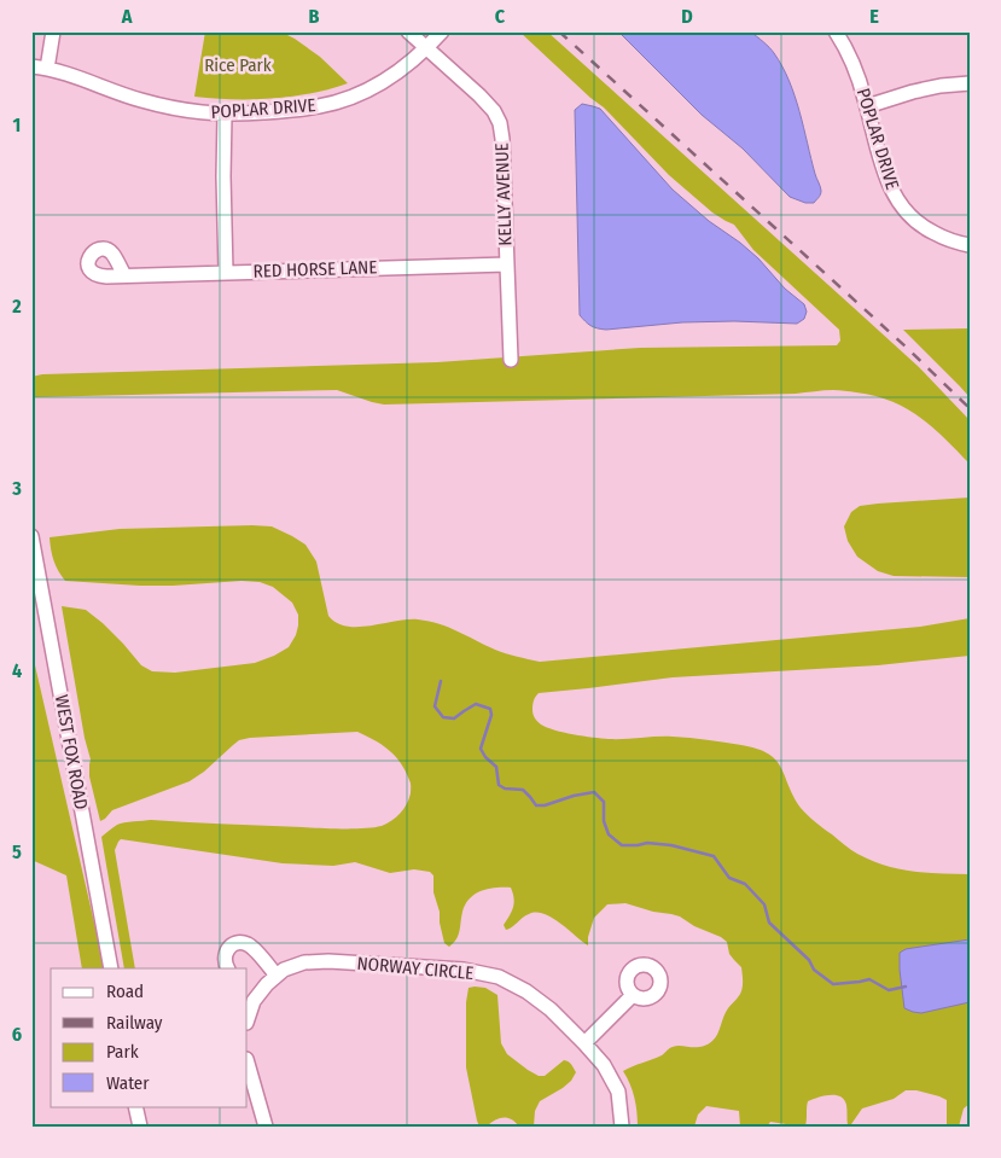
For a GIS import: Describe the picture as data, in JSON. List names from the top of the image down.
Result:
{
  "streets": {
    "street": [
      "POPLAR DRIVE",
      "KELLY AVENUE",
      "RED HORSE LANE",
      "WEST FOX ROAD",
      "NORWAY CIRCLE"
    ]
  },
  "crossings": [
    ["POPLAR DRIVE", "KELLY AVENUE"],
    ["KELLY AVENUE", "RED HORSE LANE"]
  ],
  "parks": ["Rice Park"],
  "legend": [
    "Road",
    "Railway",
    "Park",
    "Water"
  ],
  "grid": {
    "columns": [
      "A",
      "B",
      "C",
      "D",
      "E"
    ],
    "rows": [
      "1",
      "2",
      "3",
      "4",
      "5",
      "6"
    ]
  }
}
